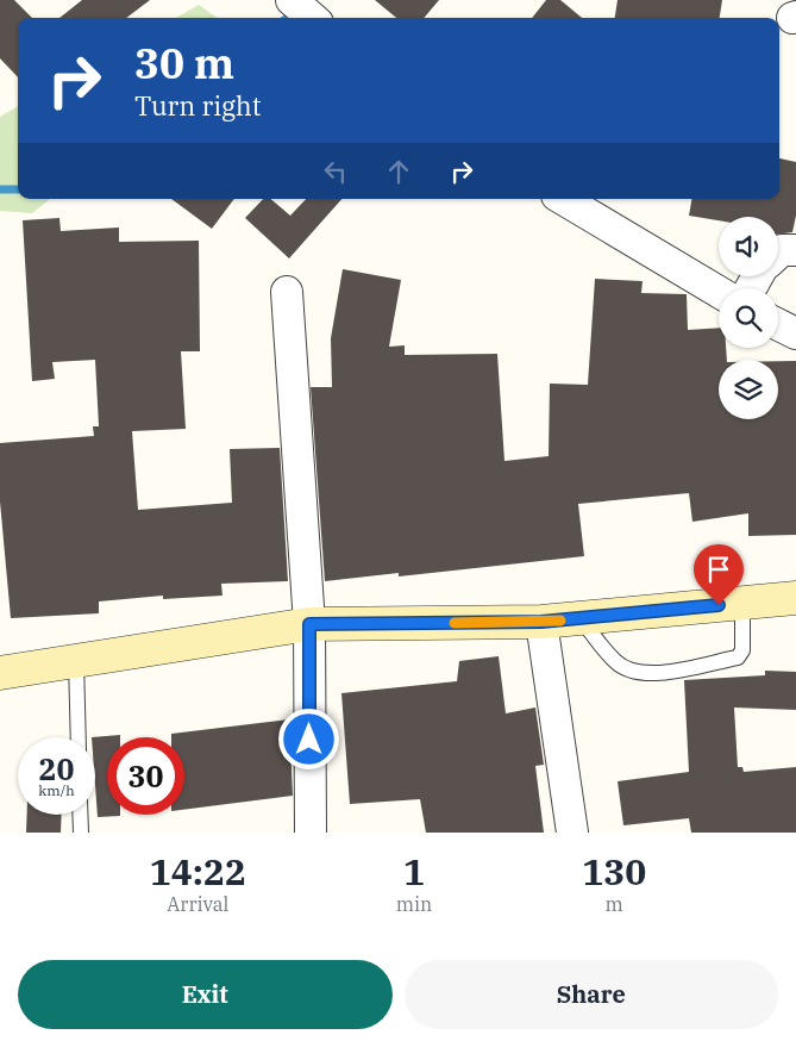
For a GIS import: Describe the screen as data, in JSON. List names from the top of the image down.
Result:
{
  "page": {
    "turn": ["30 m", "Turn right"],
    "speed": "20 km/h",
    "limit": "30",
    "eta": [
      "14:22",
      "Arrival",
      "1",
      "min",
      "130",
      "m"
    ],
    "buttons": ["Exit", "Share"]
  }
}
